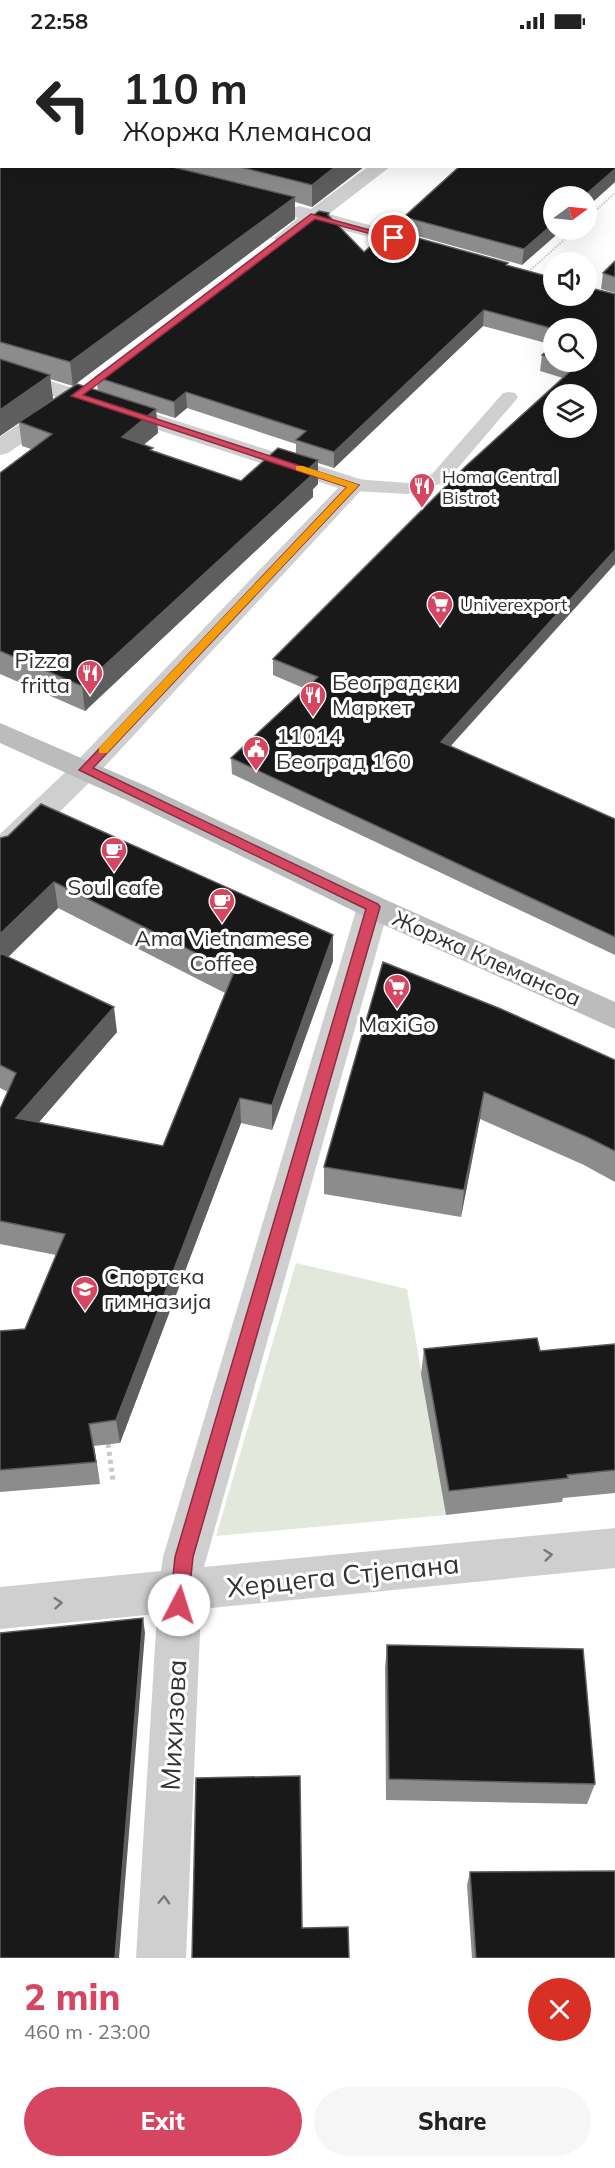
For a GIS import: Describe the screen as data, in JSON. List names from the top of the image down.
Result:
{
  "streets": {
    "main road": ["Жоржа Клемансоа"],
    "street": ["Херцега Стјепана", "Михизова"]
  },
  "crossings": [
    ["Жоржа Клемансоа", "Михизова"],
    ["Херцега Стјепана", "Михизова"]
  ],
  "one_way": ["Херцега Стјепана"],
  "places": {
    "restaurant": ["Homa Central Bistrot", "Pizza fritta", "Београдски Маркет"],
    "supermarket": ["Univerexport", "MaxiGo"],
    "public building": ["11014 Београд 160"],
    "cafe": ["Soul cafe", "Ama Vietnamese Coffee"],
    "school or university": ["Спортска гимназија"]
  },
  "north": "right",
  "page": {
    "status": "22:58",
    "turn": ["110 m", "Жоржа Клемансоа"],
    "heading": ["2 min", "460 m · 23:00"],
    "buttons": ["Exit", "Share"]
  }
}
